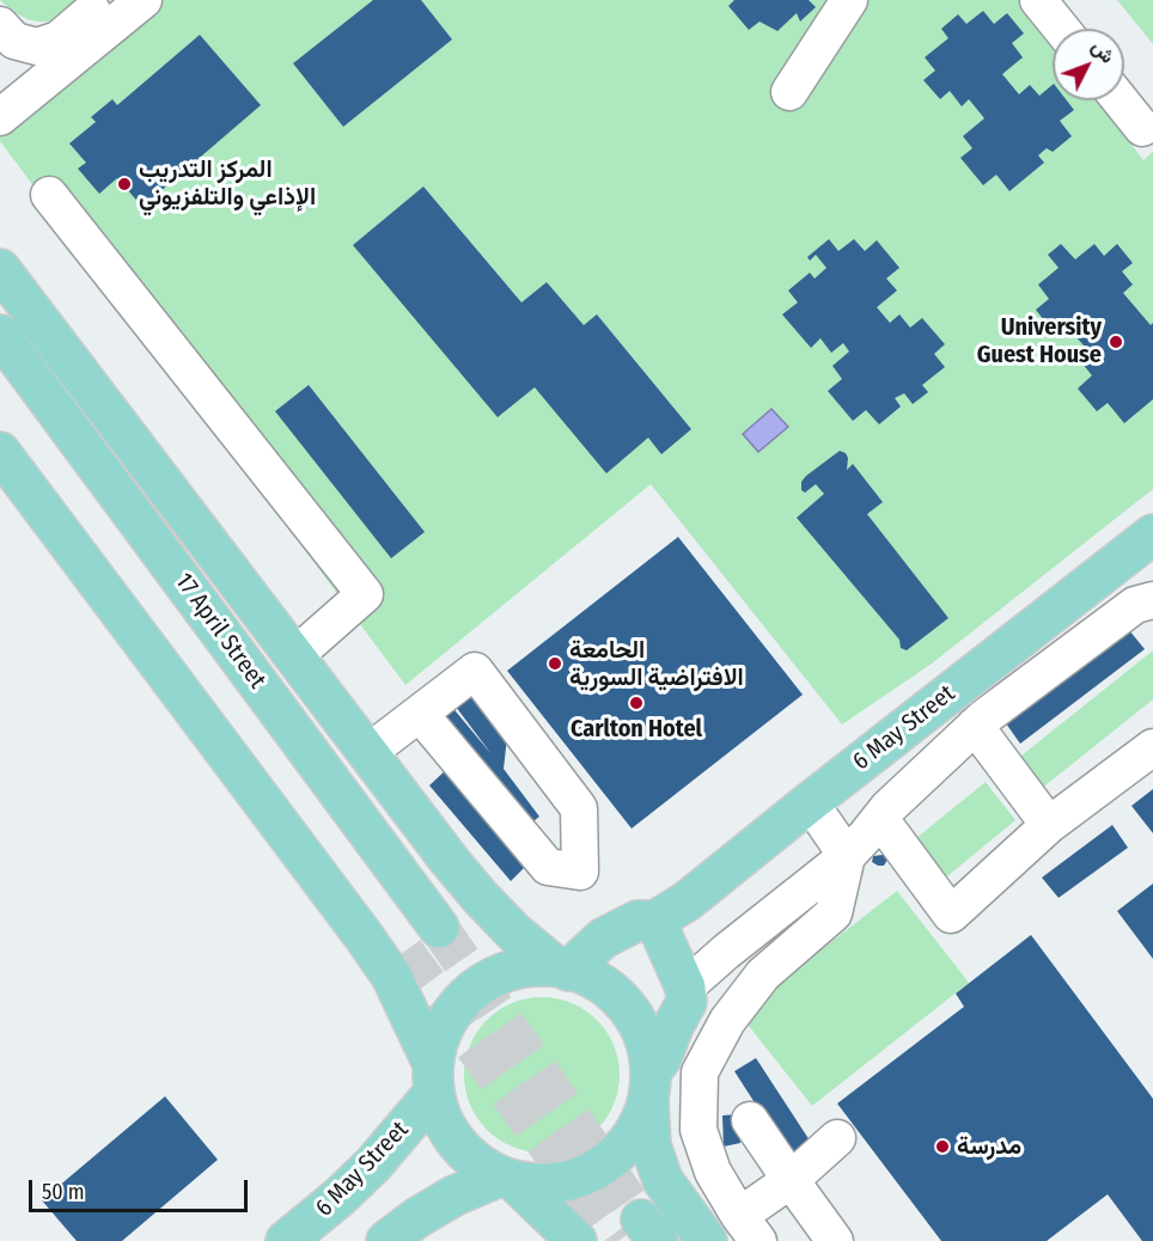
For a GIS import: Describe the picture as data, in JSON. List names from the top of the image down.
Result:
{
  "streets": {
    "main road": ["17 April Street", "6 May Street"]
  },
  "places": [
    "المركز التدريب الإذاعي والتلفزيوني",
    "University Guest House",
    "الحامعة الافتراضية السورية",
    "Carlton Hotel",
    "مدرسة"
  ],
  "scale_bar": "50 m",
  "north": "top right"
}
